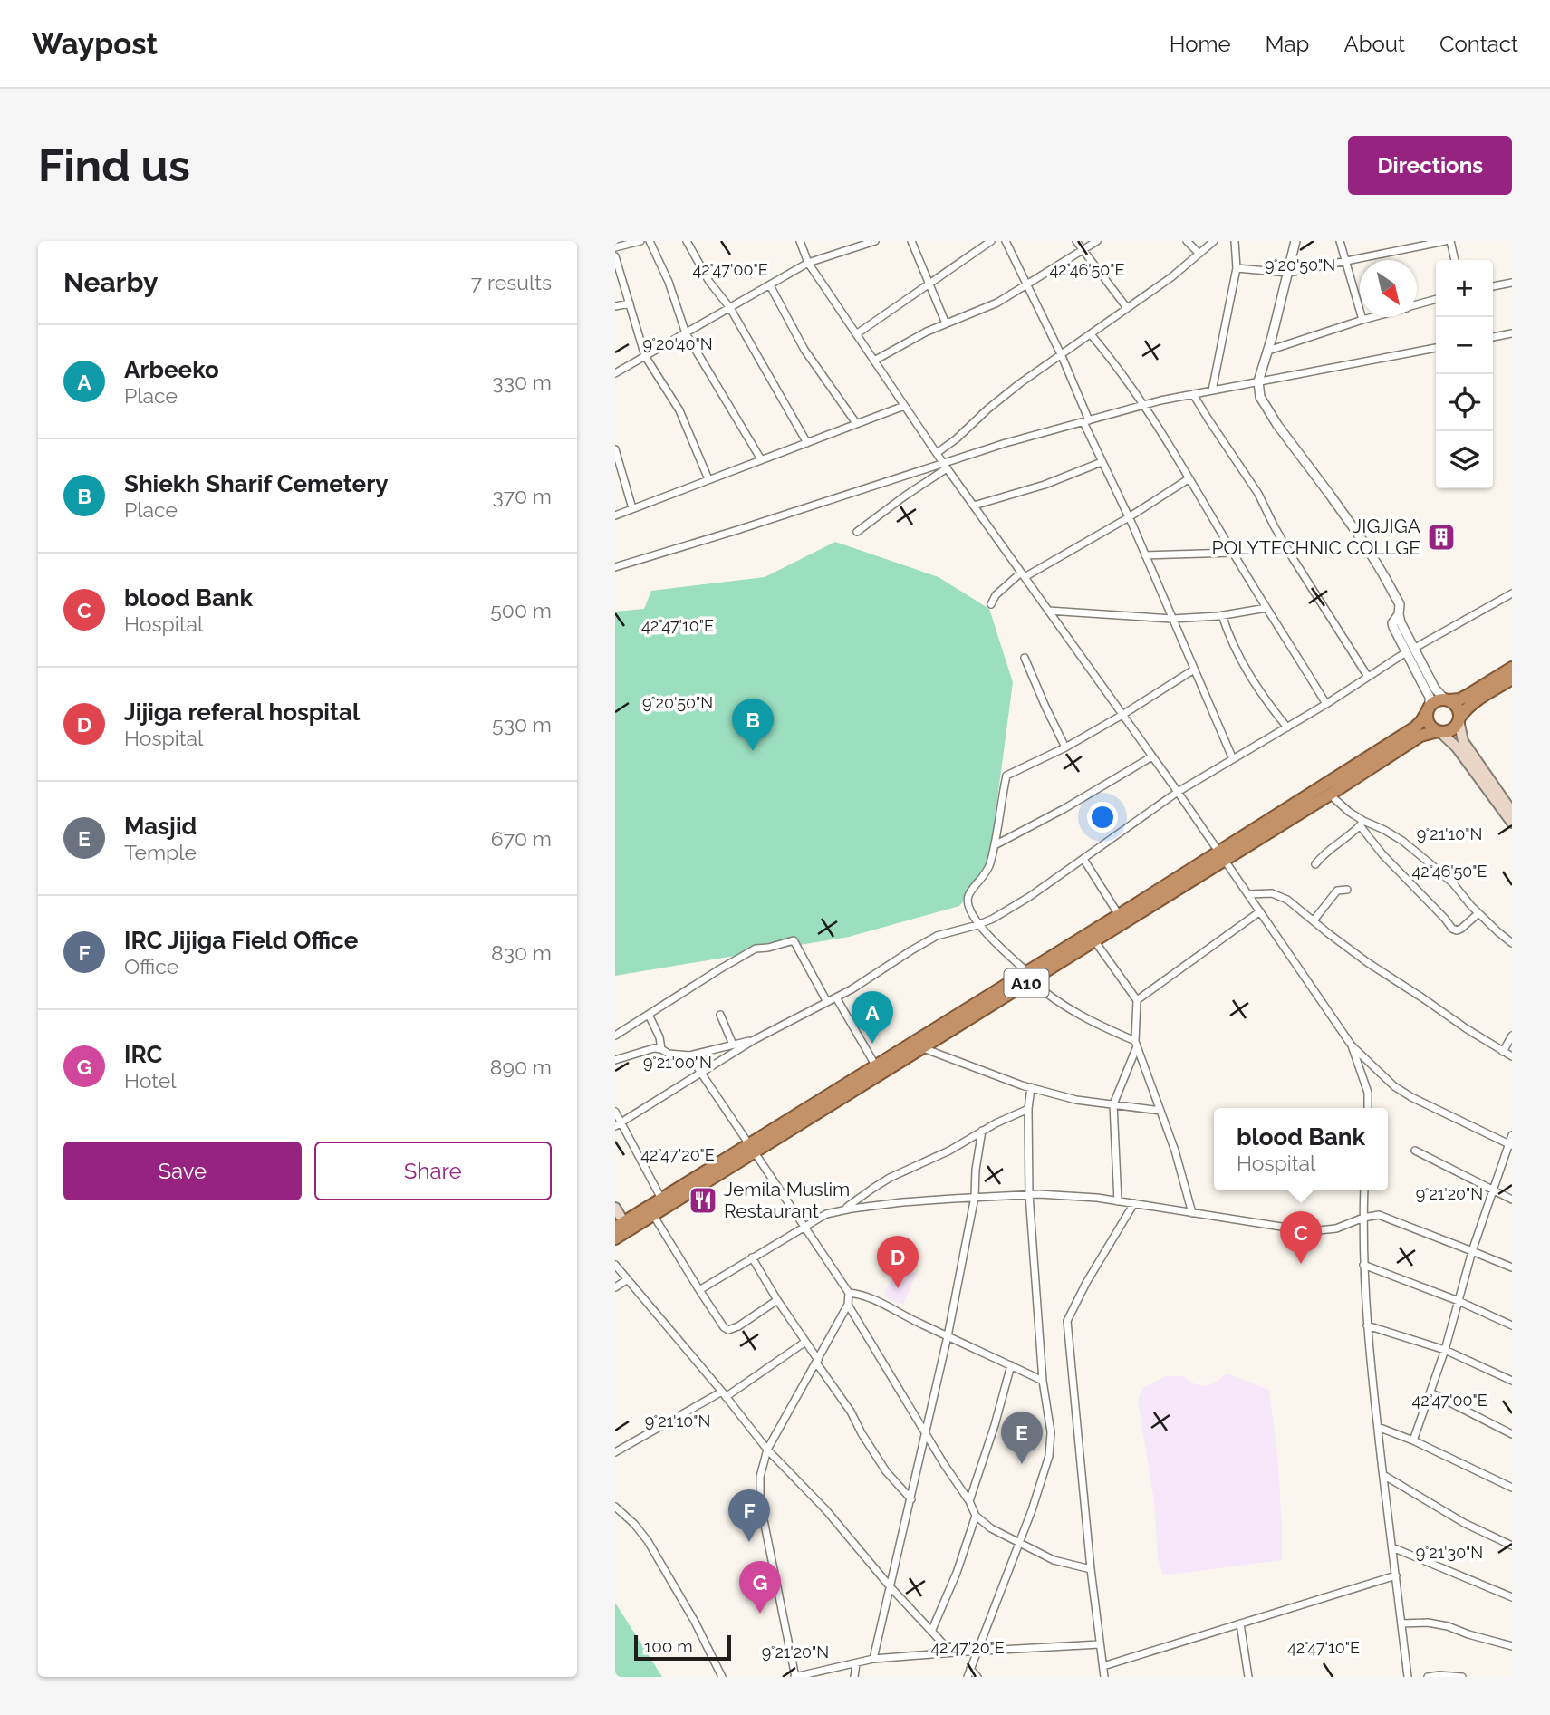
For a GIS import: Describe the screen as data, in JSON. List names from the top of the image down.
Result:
{
  "streets": {
    "highway": ["A10"]
  },
  "places": {
    "building": ["JIGJIGA POLYTECHNIC COLLGE"],
    "restaurant": ["Jemila Muslim Restaurant"]
  },
  "scale_bar": "100 m",
  "north": "bottom right",
  "page": {
    "header": "Waypost",
    "nav": [
      "Home",
      "Map",
      "About",
      "Contact"
    ],
    "buttons": [
      "Directions",
      ["Save", "Share"]
    ],
    "title": "Find us",
    "heading": ["Nearby", "7 results"],
    "map_buttons": ["+", "−"],
    "list": [
      {
        "mark": "A",
        "name": "Arbeeko",
        "note": "Place",
        "value": "330 m"
      },
      {
        "mark": "B",
        "name": "Shiekh Sharif Cemetery",
        "note": "Place",
        "value": "370 m"
      },
      {
        "mark": "C",
        "name": "blood Bank",
        "note": "Hospital",
        "value": "500 m"
      },
      {
        "mark": "D",
        "name": "Jijiga referal hospital",
        "note": "Hospital",
        "value": "530 m"
      },
      {
        "mark": "E",
        "name": "Masjid",
        "note": "Temple",
        "value": "670 m"
      },
      {
        "mark": "F",
        "name": "IRC Jijiga Field Office",
        "note": "Office",
        "value": "830 m"
      },
      {
        "mark": "G",
        "name": "IRC",
        "note": "Hotel",
        "value": "890 m"
      }
    ],
    "pins": [
      "B",
      "A",
      "C",
      "D",
      "E",
      "F",
      "G"
    ],
    "popup": ["blood Bank", "Hospital"],
    "scale": "100 m"
  },
  "coordinates": [
    "9°20'50\"N",
    "42°47'00\"E",
    "42°46'50\"E",
    "9°20'40\"N",
    "42°47'10\"E",
    "9°21'10\"N",
    "9°21'00\"N",
    "42°47'20\"E",
    "9°21'20\"N",
    "9°21'30\"N"
  ]
}
